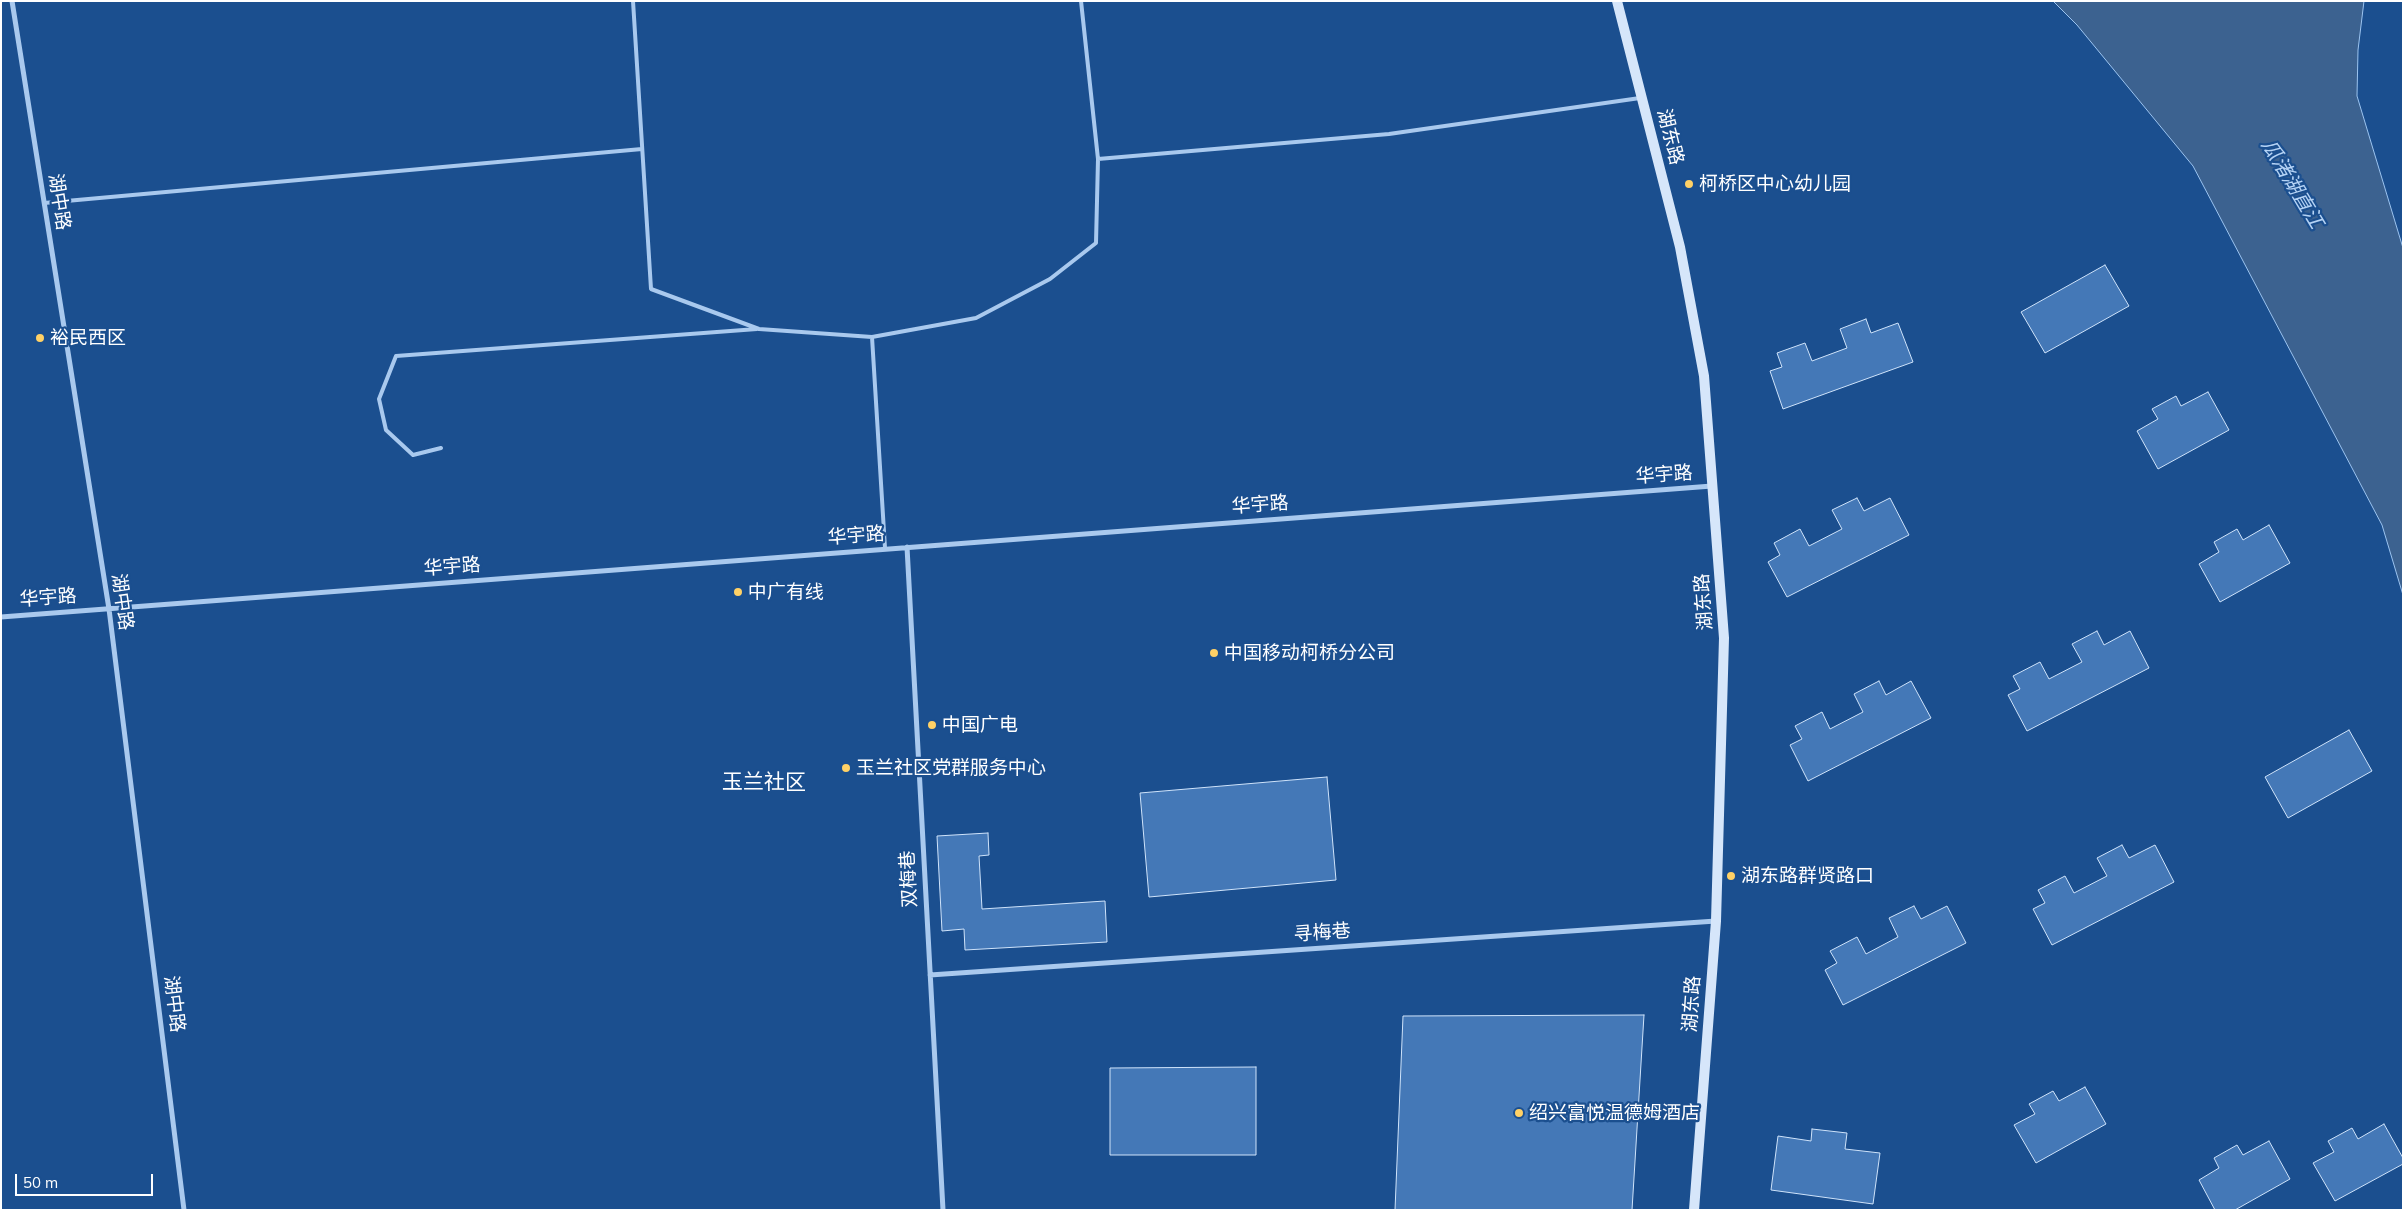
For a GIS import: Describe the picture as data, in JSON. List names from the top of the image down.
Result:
{
  "streets": {
    "street": [
      "湖东路",
      "湖中路",
      "华宇路",
      "双梅巷",
      "寻梅巷"
    ]
  },
  "crossings": [
    ["湖东路", "华宇路"],
    ["湖东路", "寻梅巷"],
    ["湖中路", "华宇路"],
    ["华宇路", "双梅巷"],
    ["双梅巷", "寻梅巷"]
  ],
  "districts": ["玉兰社区"],
  "water": ["瓜渚湖直江"],
  "places": [
    "柯桥区中心幼儿园",
    "裕民西区",
    "中广有线",
    "中国移动柯桥分公司",
    "中国广电",
    "玉兰社区党群服务中心",
    "湖东路群贤路口",
    "绍兴富悦温德姆酒店"
  ],
  "scale_bar": "50 m"
}
